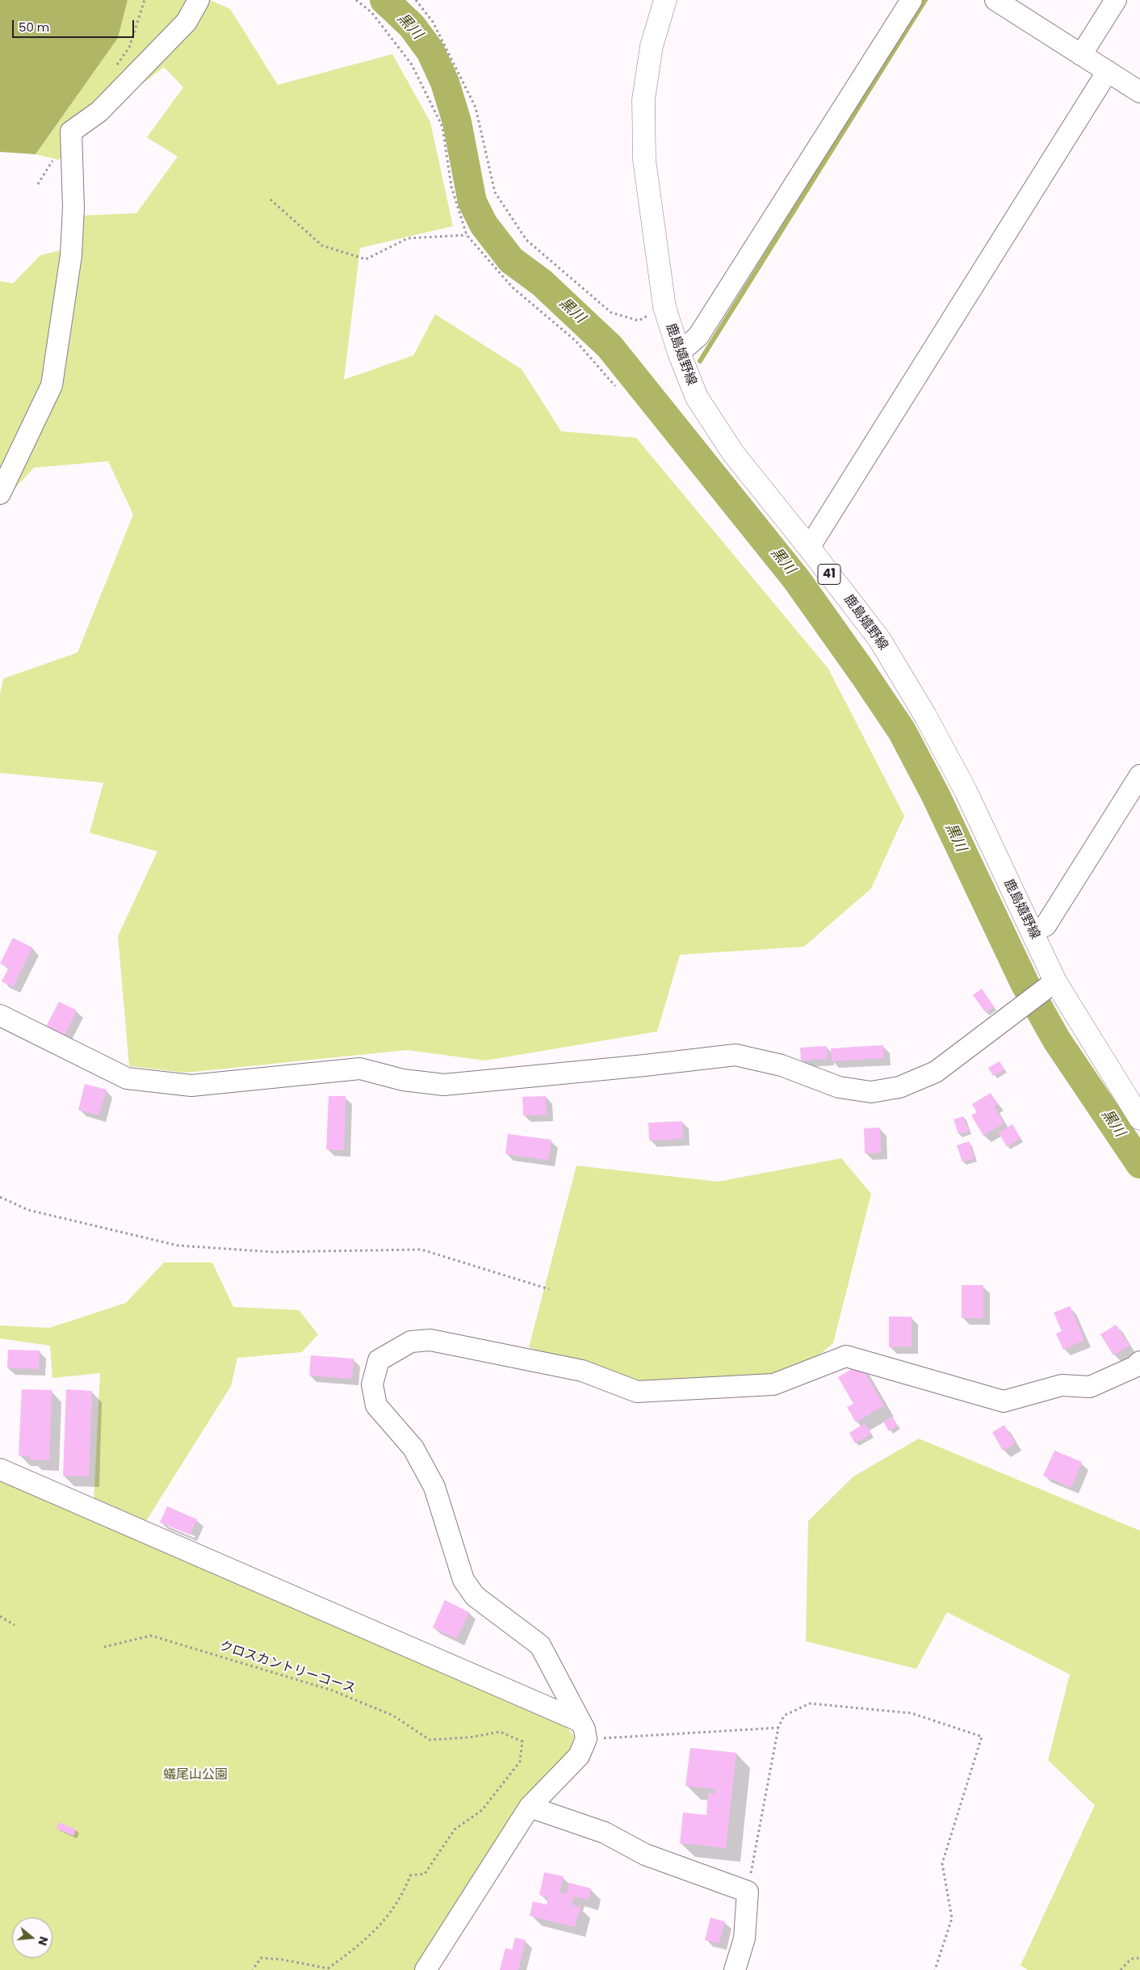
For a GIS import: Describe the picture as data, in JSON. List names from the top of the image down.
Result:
{
  "streets": {
    "main road": ["鹿島嬉野線", "41"],
    "path": ["クロスカントリーコース"]
  },
  "water": ["黒川"],
  "parks": ["蟻尾山公園"],
  "scale_bar": "50 m",
  "north": "right"
}
